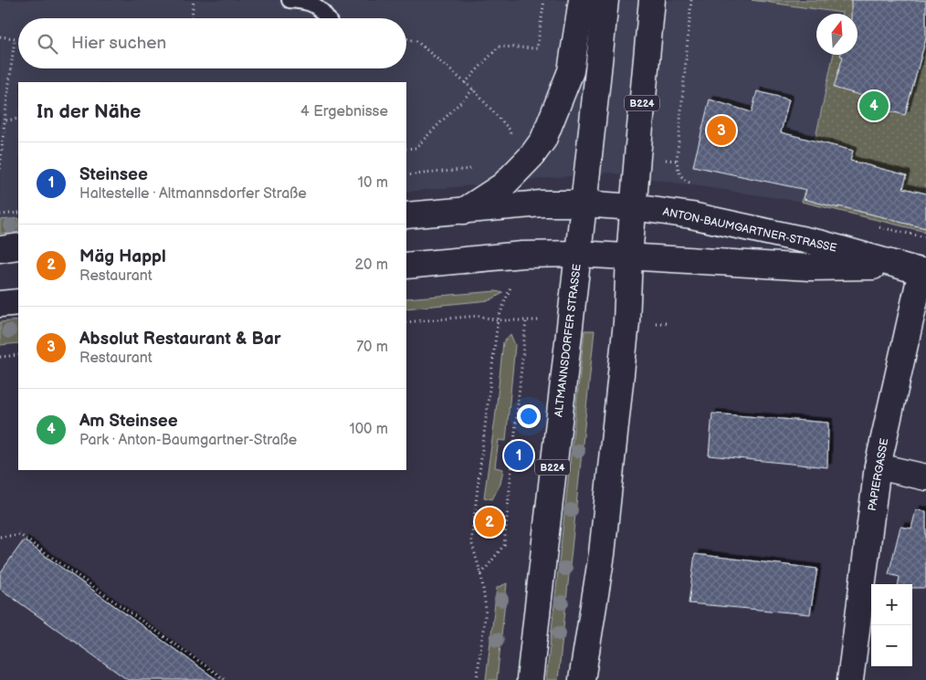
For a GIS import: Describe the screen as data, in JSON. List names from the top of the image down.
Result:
{
  "streets": {
    "main road": [
      "B224",
      "ANTON-BAUMGARTNER-STRASSE",
      "ALTMANNSDORFER STRASSE",
      "PAPIERGASSE"
    ]
  },
  "crossings": [
    ["B224", "ANTON-BAUMGARTNER-STRASSE"],
    ["ANTON-BAUMGARTNER-STRASSE", "ALTMANNSDORFER STRASSE"],
    ["ANTON-BAUMGARTNER-STRASSE", "PAPIERGASSE"]
  ],
  "north": "top",
  "page": {
    "search": "Hier suchen",
    "heading": ["In der Nähe", "4 Ergebnisse"],
    "pins": [
      "4",
      "3",
      "1",
      "2"
    ],
    "list": [
      {
        "mark": "1",
        "name": "Steinsee",
        "note": "Haltestelle · Altmannsdorfer Straße",
        "value": "10 m"
      },
      {
        "mark": "2",
        "name": "Mäg Happl",
        "note": "Restaurant",
        "value": "20 m"
      },
      {
        "mark": "3",
        "name": "Absolut Restaurant & Bar",
        "note": "Restaurant",
        "value": "70 m"
      },
      {
        "mark": "4",
        "name": "Am Steinsee",
        "note": "Park · Anton-Baumgartner-Straße",
        "value": "100 m"
      }
    ],
    "map_buttons": ["+", "−"]
  }
}
